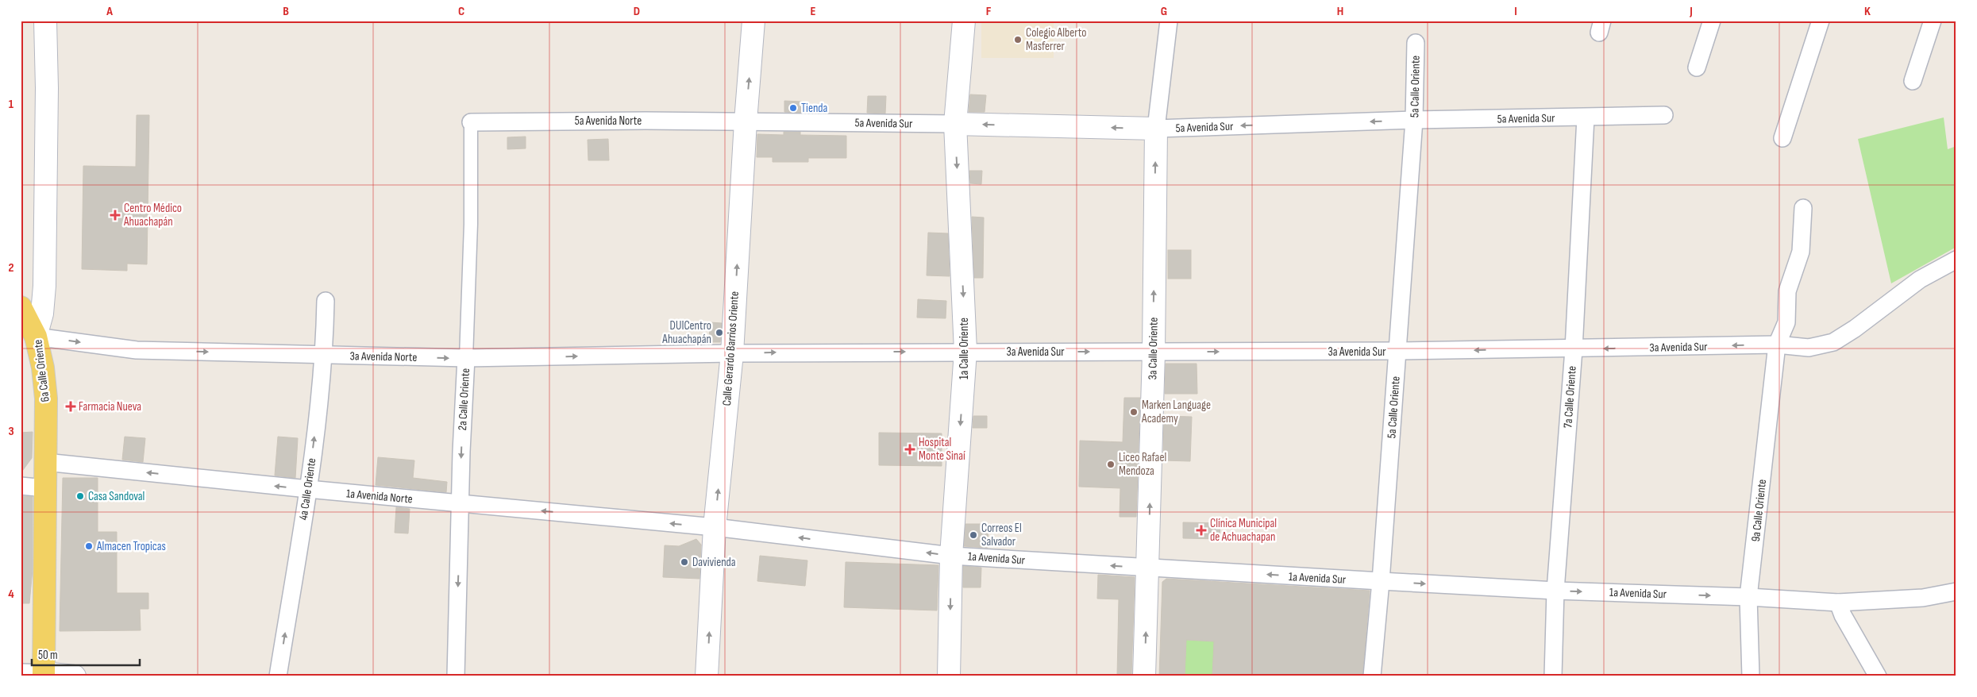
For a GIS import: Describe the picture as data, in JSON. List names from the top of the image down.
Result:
{
  "streets": {
    "main road": [
      "5a Avenida Sur",
      "Calle Gerardo Barrios Oriente",
      "1a Calle Oriente",
      "3a Calle Oriente",
      "6a Calle Oriente"
    ],
    "street": [
      "5a Calle Oriente",
      "5a Avenida Norte",
      "3a Avenida Sur",
      "3a Avenida Norte",
      "7a Calle Oriente",
      "2a Calle Oriente",
      "4a Calle Oriente",
      "1a Avenida Norte",
      "9a Calle Oriente",
      "1a Avenida Sur"
    ]
  },
  "crossings": [
    ["5a Calle Oriente", "5a Avenida Sur"],
    ["5a Calle Oriente", "3a Avenida Sur"],
    ["5a Calle Oriente", "1a Avenida Sur"],
    ["5a Avenida Sur", "5a Avenida Norte"],
    ["5a Avenida Sur", "Calle Gerardo Barrios Oriente"],
    ["5a Avenida Sur", "1a Calle Oriente"],
    ["5a Avenida Sur", "3a Calle Oriente"],
    ["5a Avenida Sur", "7a Calle Oriente"],
    ["5a Avenida Norte", "Calle Gerardo Barrios Oriente"],
    ["5a Avenida Norte", "2a Calle Oriente"],
    ["3a Avenida Sur", "Calle Gerardo Barrios Oriente"],
    ["3a Avenida Sur", "1a Calle Oriente"],
    ["3a Avenida Sur", "3a Calle Oriente"],
    ["3a Avenida Sur", "3a Avenida Norte"],
    ["3a Avenida Sur", "7a Calle Oriente"],
    ["3a Avenida Sur", "9a Calle Oriente"],
    ["Calle Gerardo Barrios Oriente", "3a Avenida Norte"],
    ["Calle Gerardo Barrios Oriente", "1a Avenida Norte"],
    ["Calle Gerardo Barrios Oriente", "1a Avenida Sur"],
    ["1a Calle Oriente", "1a Avenida Sur"],
    ["3a Calle Oriente", "1a Avenida Sur"],
    ["3a Avenida Norte", "6a Calle Oriente"],
    ["3a Avenida Norte", "2a Calle Oriente"],
    ["3a Avenida Norte", "4a Calle Oriente"],
    ["6a Calle Oriente", "1a Avenida Norte"],
    ["7a Calle Oriente", "1a Avenida Sur"],
    ["2a Calle Oriente", "1a Avenida Norte"],
    ["4a Calle Oriente", "1a Avenida Norte"],
    ["1a Avenida Norte", "1a Avenida Sur"],
    ["9a Calle Oriente", "1a Avenida Sur"]
  ],
  "one_way": [
    "5a Avenida Sur",
    "Calle Gerardo Barrios Oriente",
    "1a Calle Oriente",
    "3a Calle Oriente",
    "3a Avenida Norte",
    "2a Calle Oriente",
    "4a Calle Oriente",
    "1a Avenida Norte"
  ],
  "places": {
    "other": [
      "Colegio Alberto Masferrer",
      "Tienda",
      "DUICentro Ahuachapán",
      "Marken Language Academy",
      "Liceo Rafael Mendoza",
      "Casa Sandoval",
      "Correos El Salvador",
      "Almacen Tropicas",
      "Davivienda"
    ],
    "health": [
      "Centro Médico Ahuachapán",
      "Farmacia Nueva",
      "Hospital Monte Sinaí",
      "Clínica Municipal de Achuachapan"
    ]
  },
  "scale_bar": "50 m",
  "grid": {
    "columns": [
      "A",
      "B",
      "C",
      "D",
      "E",
      "F",
      "G",
      "H",
      "I",
      "J",
      "K"
    ],
    "rows": [
      "1",
      "2",
      "3",
      "4"
    ]
  }
}
